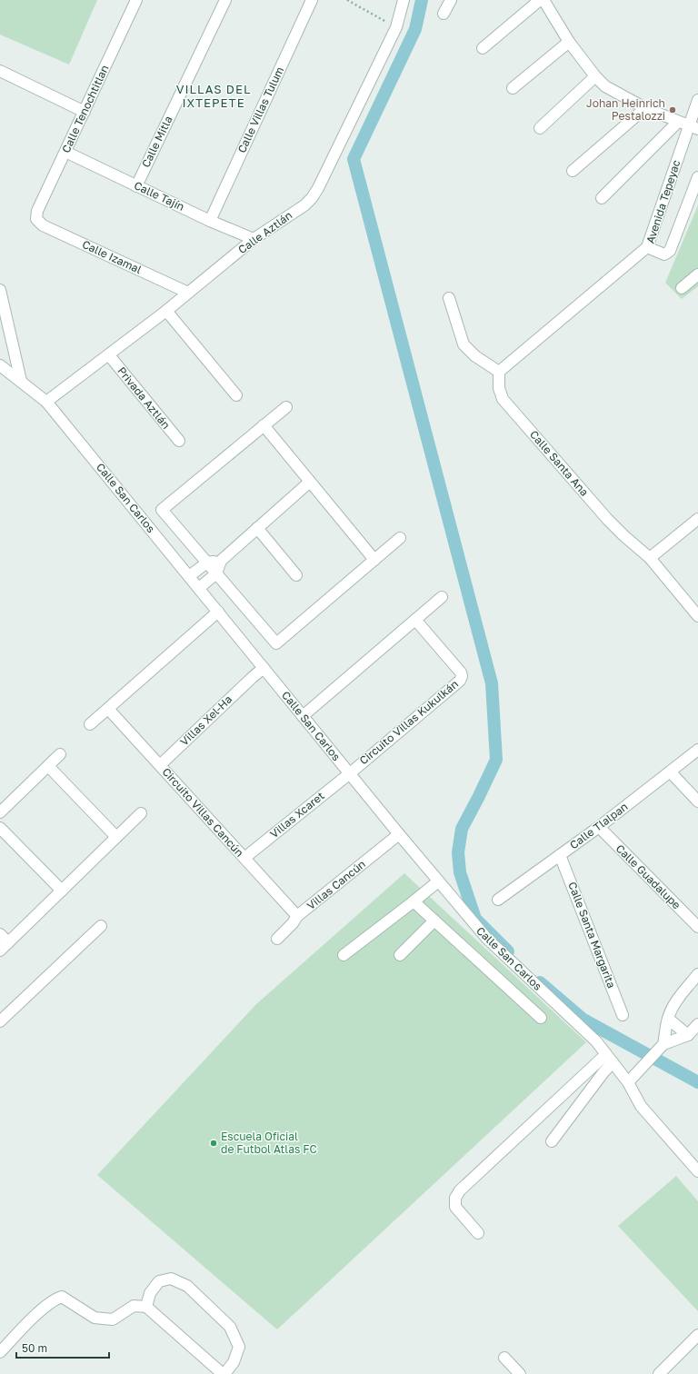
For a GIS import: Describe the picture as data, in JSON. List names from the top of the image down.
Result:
{
  "streets": {
    "street": [
      "Calle Tenochtitlan",
      "Calle Villas Tulum",
      "Calle Mitla",
      "Calle Tajín",
      "Avenida Tepeyac",
      "Calle Aztlán",
      "Calle Izamal",
      "Privada Aztlán",
      "Calle Santa Ana",
      "Calle San Carlos",
      "Villas Xel-Ha",
      "Circuito Villas Kukulkán",
      "Circuito Villas Cancún",
      "Villas Xcaret",
      "Calle Tlalpan",
      "Calle Guadalupe",
      "Villas Cancún",
      "Calle Santa Margarita"
    ]
  },
  "crossings": [
    ["Calle Tenochtitlan", "Calle Tajín"],
    ["Calle Tenochtitlan", "Calle Izamal"],
    ["Calle Villas Tulum", "Calle Tajín"],
    ["Calle Mitla", "Calle Tajín"],
    ["Calle Tajín", "Calle Aztlán"],
    ["Calle Aztlán", "Calle Izamal"],
    ["Calle Aztlán", "Privada Aztlán"],
    ["Calle Aztlán", "Calle San Carlos"],
    ["Calle San Carlos", "Villas Xel-Ha"],
    ["Calle San Carlos", "Circuito Villas Kukulkán"],
    ["Calle San Carlos", "Villas Xcaret"],
    ["Calle San Carlos", "Villas Cancún"],
    ["Villas Xel-Ha", "Circuito Villas Cancún"],
    ["Circuito Villas Kukulkán", "Villas Xcaret"],
    ["Circuito Villas Cancún", "Villas Xcaret"],
    ["Circuito Villas Cancún", "Villas Cancún"],
    ["Calle Tlalpan", "Calle Guadalupe"],
    ["Calle Tlalpan", "Calle Santa Margarita"]
  ],
  "districts": ["VILLAS DEL IXTEPETE"],
  "places": ["Johan Heinrich Pestalozzi", "Escuela Oficial de Futbol Atlas FC"],
  "scale_bar": "50 m"
}
